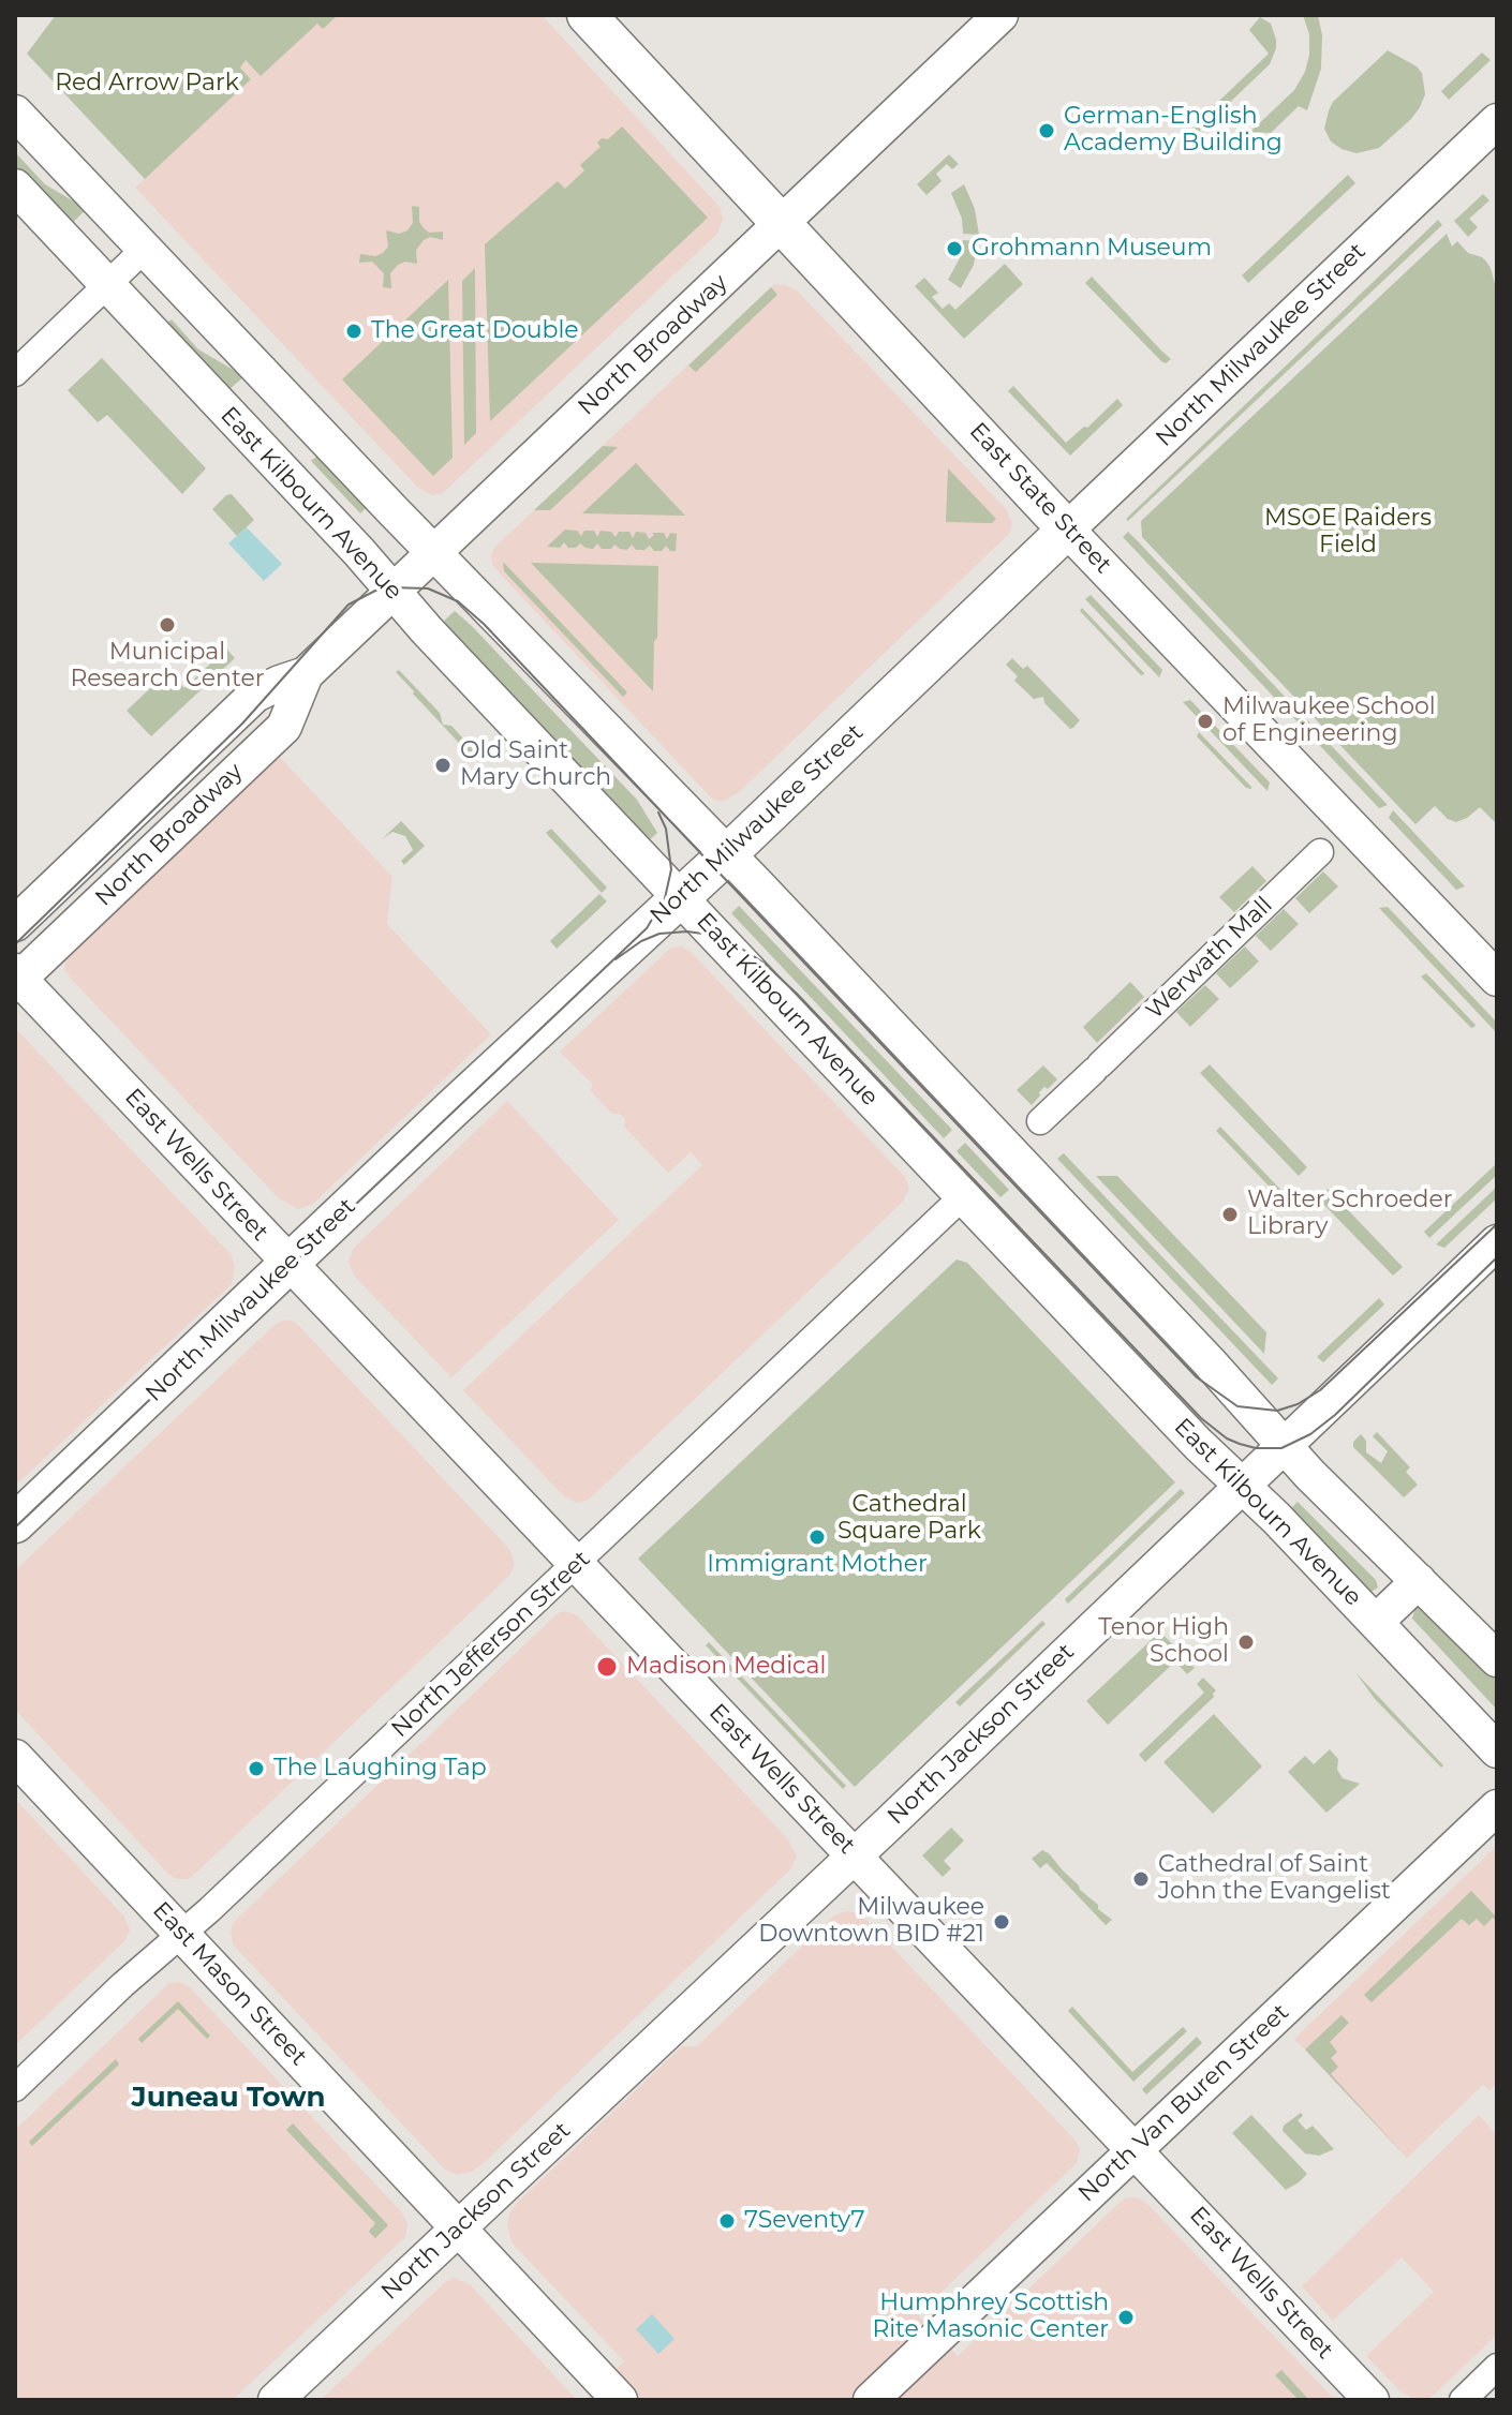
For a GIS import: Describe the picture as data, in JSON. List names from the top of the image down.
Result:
{
  "streets": {
    "main road": [
      "North Broadway",
      "North Milwaukee Street",
      "East State Street",
      "East Kilbourn Avenue",
      "East Wells Street",
      "North Jackson Street",
      "East Mason Street",
      "North Van Buren Street"
    ],
    "street": ["Werwath Mall", "North Jefferson Street"]
  },
  "crossings": [
    ["North Broadway", "East State Street"],
    ["North Broadway", "East Kilbourn Avenue"],
    ["North Broadway", "East Wells Street"],
    ["North Milwaukee Street", "East State Street"],
    ["North Milwaukee Street", "East Kilbourn Avenue"],
    ["North Milwaukee Street", "East Wells Street"],
    ["East Kilbourn Avenue", "North Jefferson Street"],
    ["East Kilbourn Avenue", "North Jackson Street"],
    ["East Wells Street", "North Jefferson Street"],
    ["East Wells Street", "North Jackson Street"],
    ["East Wells Street", "North Van Buren Street"],
    ["North Jefferson Street", "East Mason Street"],
    ["North Jackson Street", "East Mason Street"]
  ],
  "districts": ["Juneau Town"],
  "parks": ["Red Arrow Park", "MSOE Raiders Field", "Cathedral Square Park"],
  "places": [
    "German-English Academy Building",
    "Grohmann Museum",
    "The Great Double",
    "Municipal Research Center",
    "Milwaukee School of Engineering",
    "Old Saint Mary Church",
    "Walter Schroeder Library",
    "Immigrant Mother",
    "Tenor High School",
    "Madison Medical",
    "The Laughing Tap",
    "Cathedral of Saint John the Evangelist",
    "Milwaukee Downtown BID #21",
    "7Seventy7",
    "Humphrey Scottish Rite Masonic Center"
  ]
}
